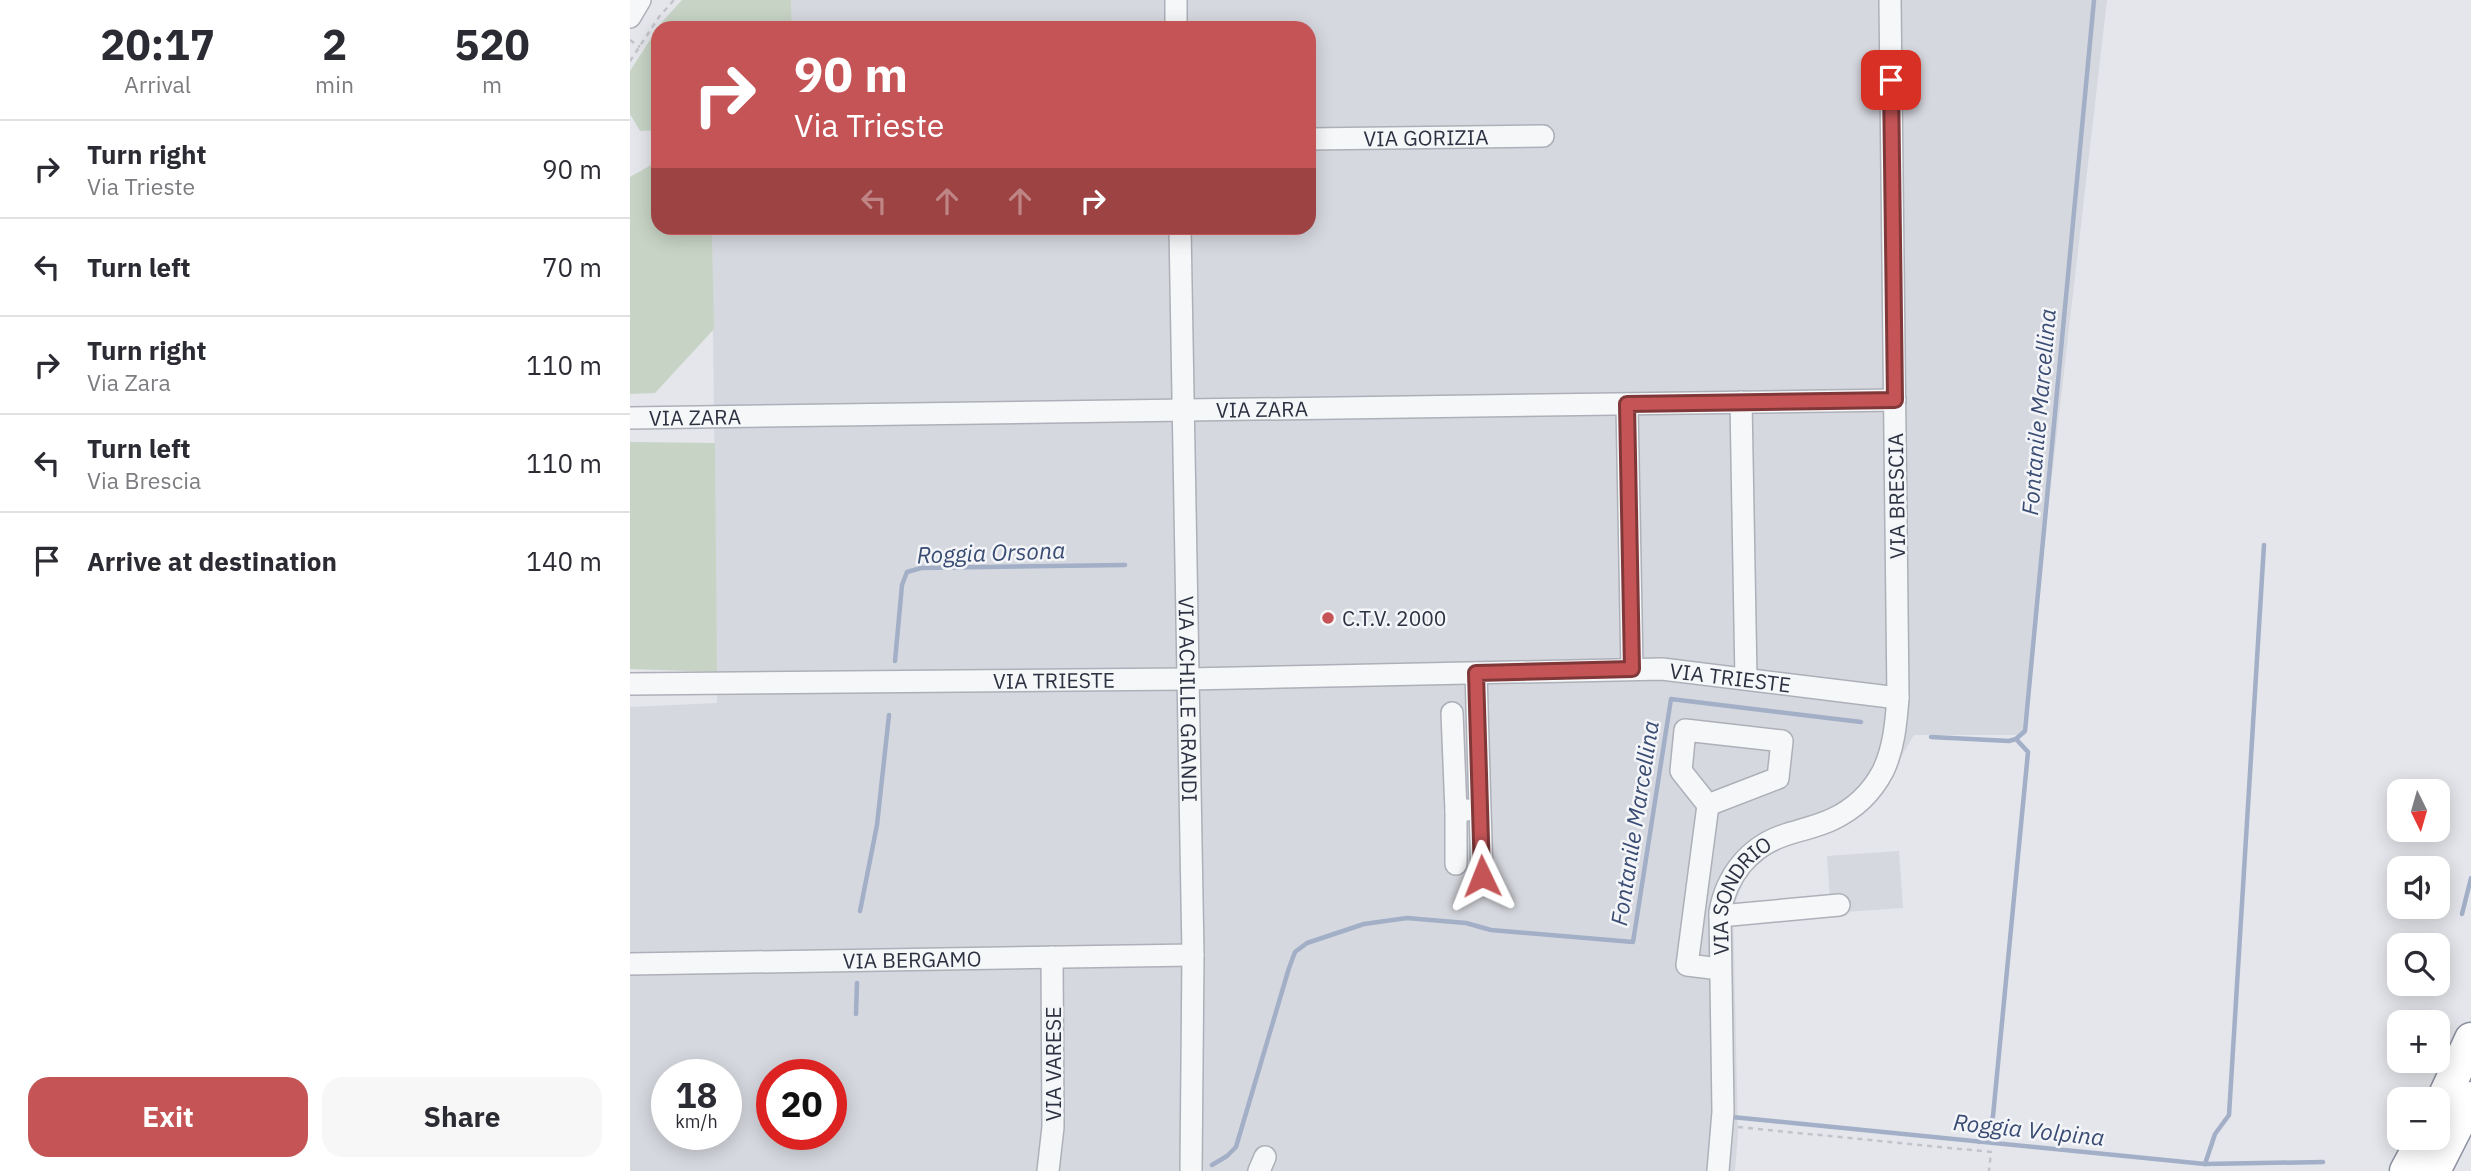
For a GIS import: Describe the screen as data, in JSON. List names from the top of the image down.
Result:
{
  "streets": {
    "street": [
      "VIA GORIZIA",
      "VIA ZARA",
      "VIA BRESCIA",
      "VIA TRIESTE",
      "VIA ACHILLE GRANDI",
      "VIA SONDRIO",
      "VIA BERGAMO",
      "VIA VARESE"
    ]
  },
  "crossings": [
    ["VIA ZARA", "VIA BRESCIA"],
    ["VIA ZARA", "VIA ACHILLE GRANDI"],
    ["VIA BRESCIA", "VIA TRIESTE"],
    ["VIA BRESCIA", "VIA SONDRIO"],
    ["VIA TRIESTE", "VIA ACHILLE GRANDI"],
    ["VIA TRIESTE", "VIA SONDRIO"],
    ["VIA ACHILLE GRANDI", "VIA BERGAMO"],
    ["VIA BERGAMO", "VIA VARESE"]
  ],
  "water": ["Fontanile Marcellina", "Roggia Orsona", "Roggia Volpina"],
  "places": ["C.T.V. 2000"],
  "north": "bottom",
  "page": {
    "eta": [
      "20:17",
      "Arrival",
      "2",
      "min",
      "520",
      "m"
    ],
    "turn": ["90 m", "Via Trieste"],
    "list": [
      {
        "name": "Turn right",
        "note": "Via Trieste",
        "value": "90 m"
      },
      {
        "name": "Turn left",
        "value": "70 m"
      },
      {
        "name": "Turn right",
        "note": "Via Zara",
        "value": "110 m"
      },
      {
        "name": "Turn left",
        "note": "Via Brescia",
        "value": "110 m"
      },
      {
        "name": "Arrive at destination",
        "value": "140 m"
      }
    ],
    "map_buttons": ["+", "−"],
    "speed": "18 km/h",
    "limit": "20",
    "buttons": ["Exit", "Share"]
  }
}
